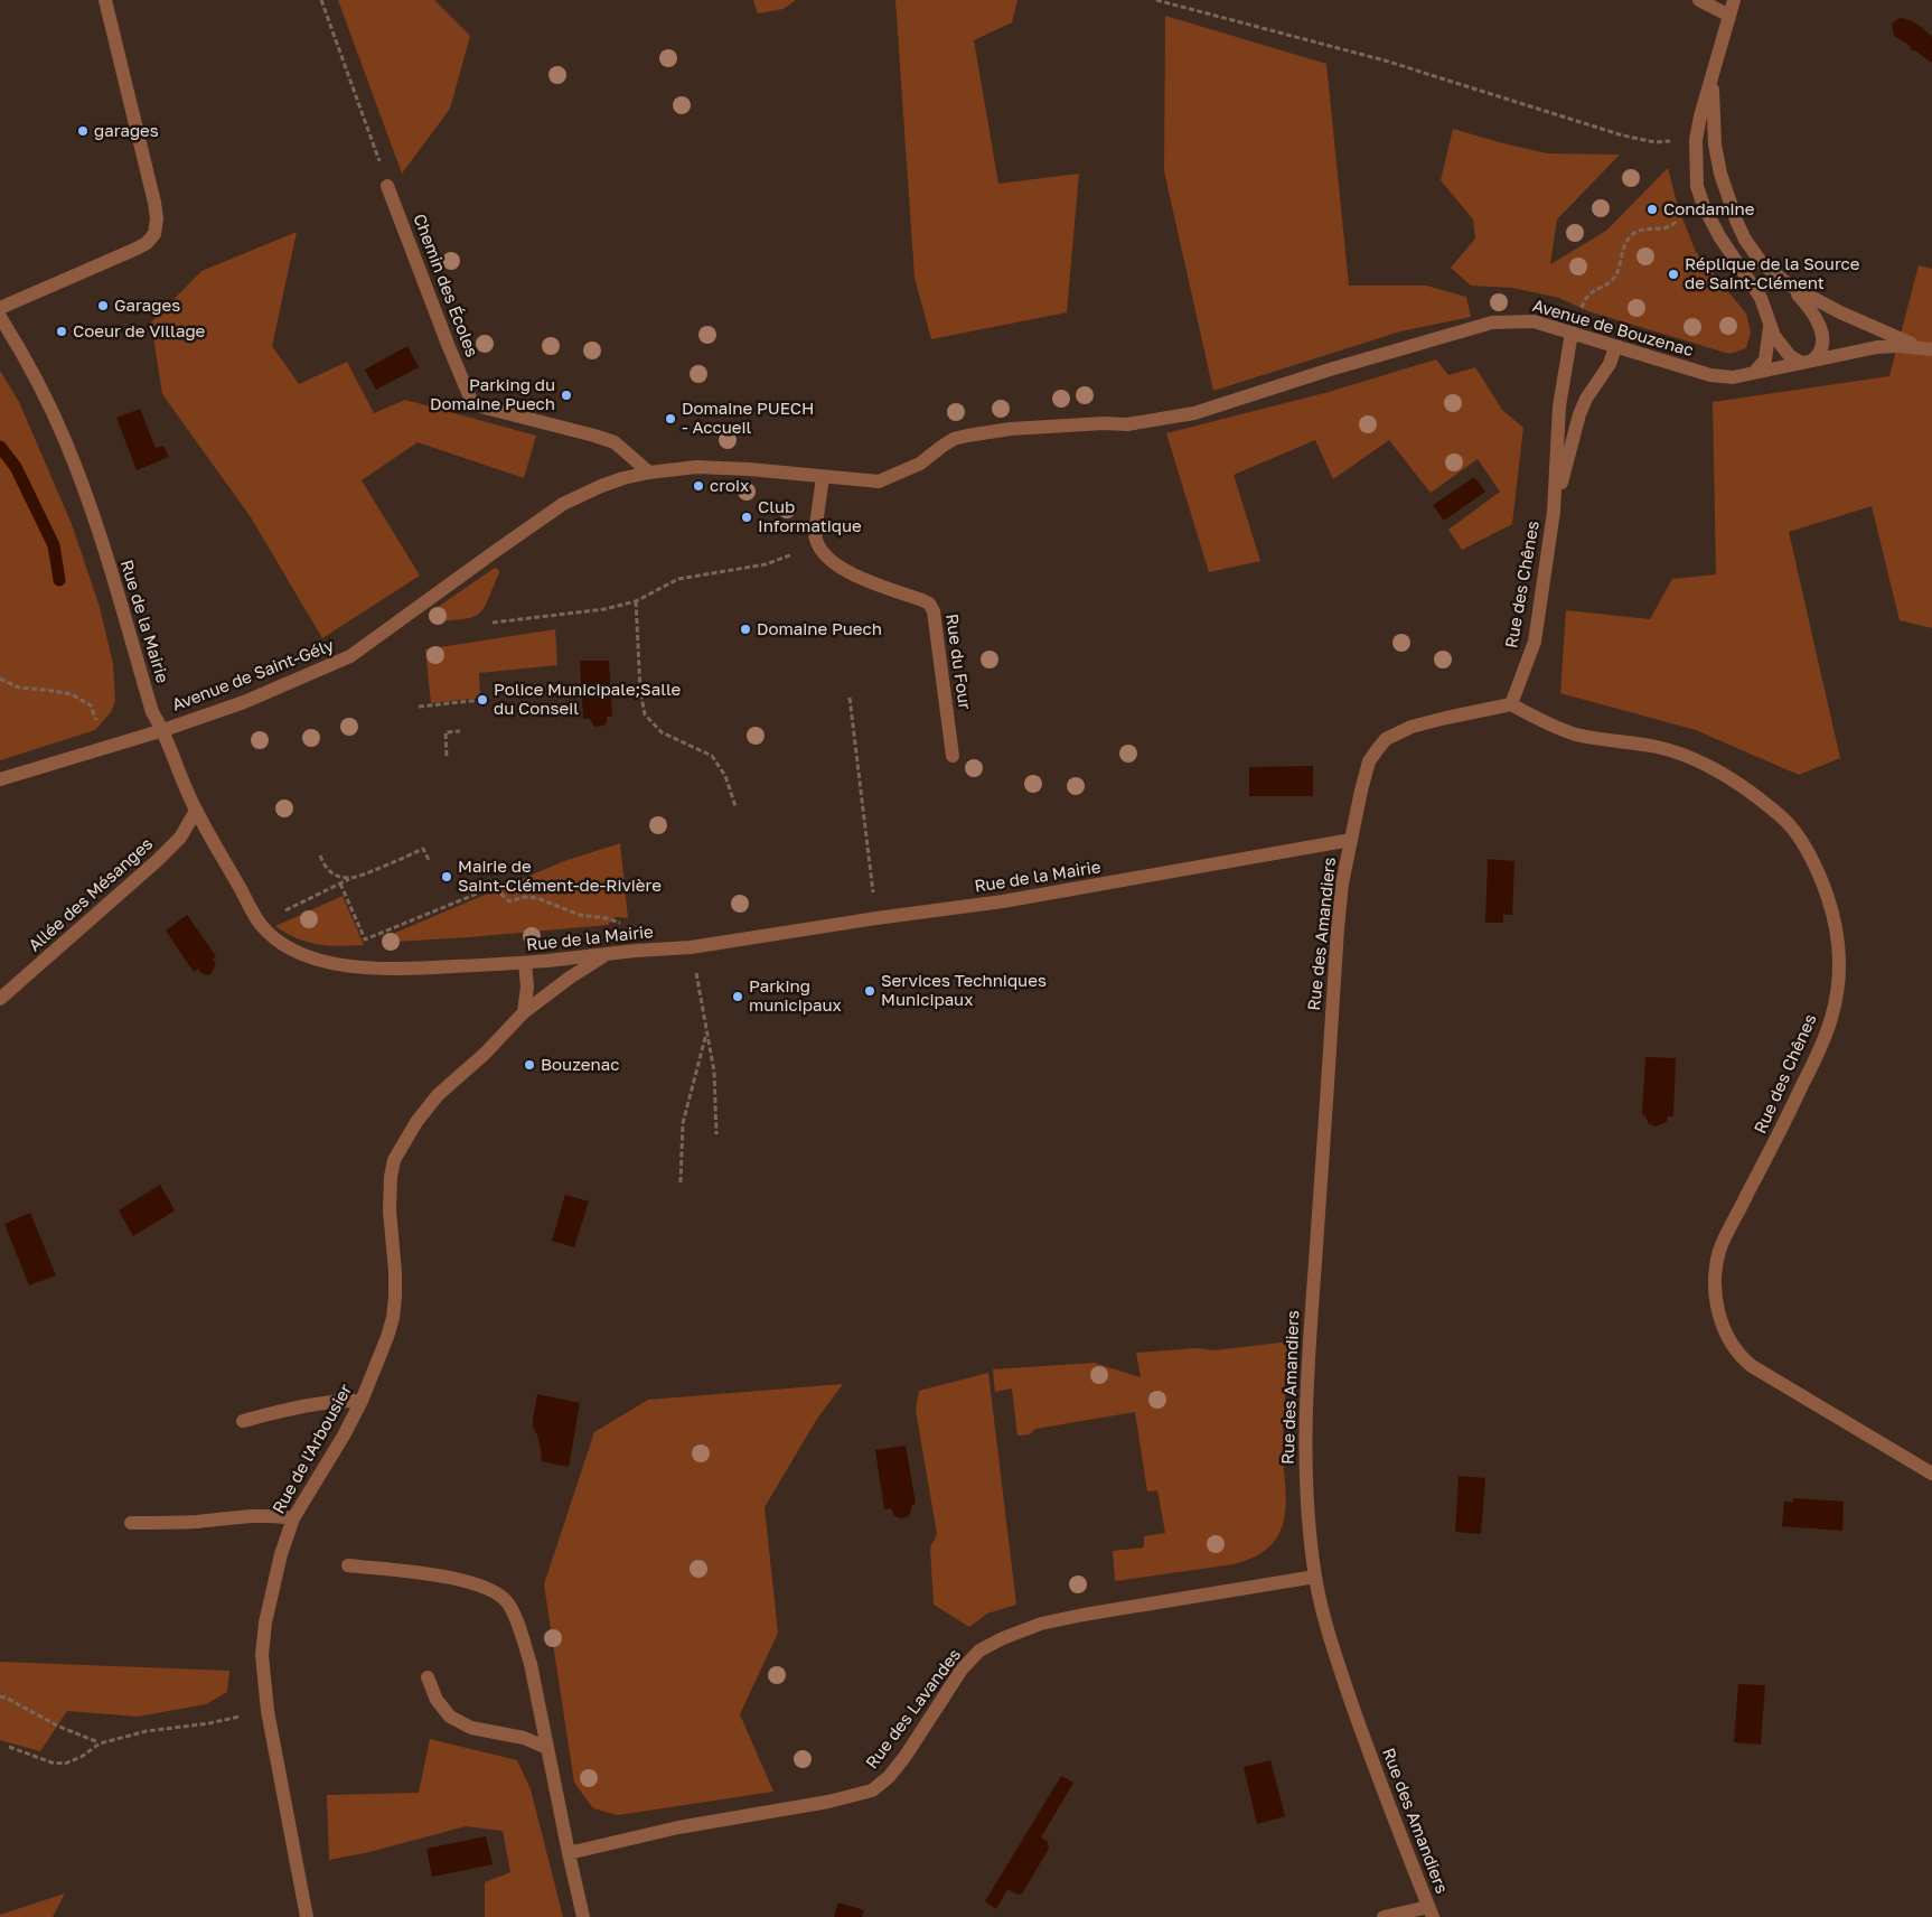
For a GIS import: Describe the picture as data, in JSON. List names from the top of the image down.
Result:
{
  "streets": {
    "street": [
      "Chemin des Écoles",
      "Avenue de Bouzenac",
      "Rue des Chênes",
      "Rue de la Mairie",
      "Rue du Four",
      "Avenue de Saint-Gély",
      "Allée des Mésanges",
      "Rue des Amandiers",
      "Rue de l'Arbousier",
      "Rue des Lavandes"
    ]
  },
  "crossings": [
    ["Chemin des Écoles", "Avenue de Saint-Gély"],
    ["Avenue de Bouzenac", "Rue des Chênes"],
    ["Rue de la Mairie", "Avenue de Saint-Gély"],
    ["Rue de la Mairie", "Allée des Mésanges"],
    ["Rue de la Mairie", "Rue des Amandiers"],
    ["Rue de la Mairie", "Rue de l'Arbousier"],
    ["Rue des Amandiers", "Rue des Lavandes"]
  ],
  "places": [
    "garages",
    "Condamine",
    "Réplique de la Source de Saint-Clément",
    "Garages",
    "Coeur de Village",
    "Parking du Domaine Puech",
    "Domaine PUECH - Accueil",
    "croix",
    "Club Informatique",
    "Domaine Puech",
    "Police Municipale;Salle du Conseil",
    "Mairie de Saint-Clément-de-Rivière",
    "Services Techniques Municipaux",
    "Parking municipaux",
    "Bouzenac"
  ]
}
